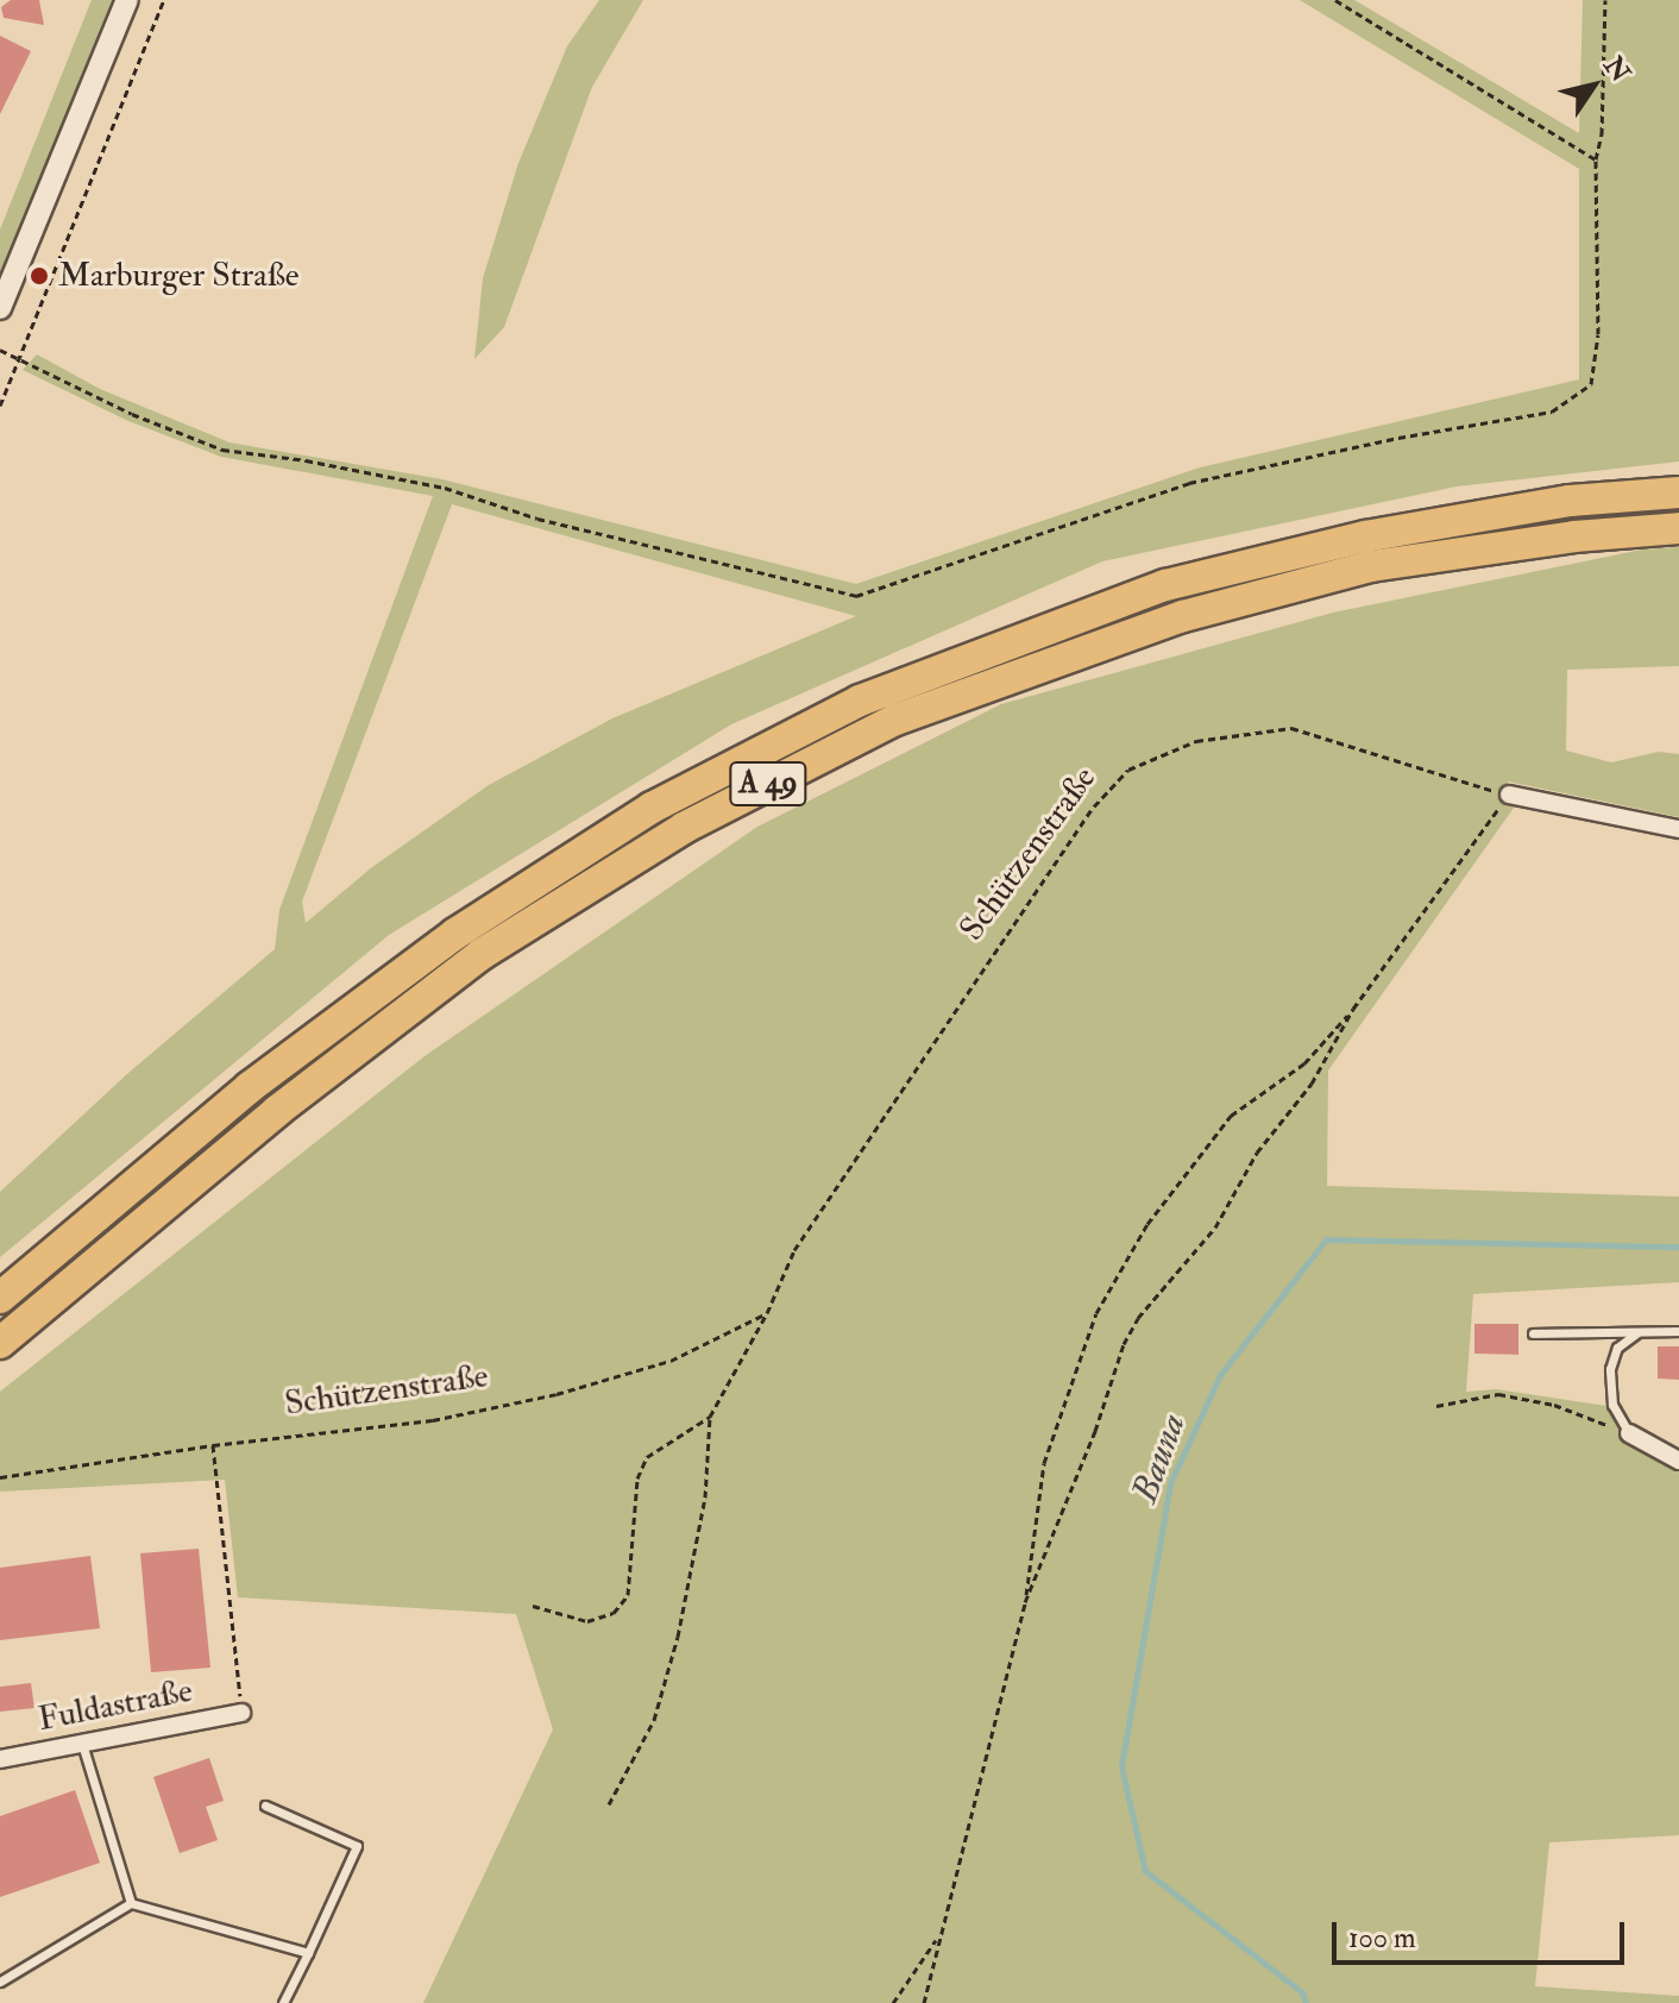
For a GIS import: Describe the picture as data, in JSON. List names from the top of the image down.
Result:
{
  "streets": {
    "highway": ["A 49"],
    "street": ["Fuldastraße"],
    "path": ["Schützenstraße"]
  },
  "water": ["Bauna"],
  "places": ["Marburger Straße"],
  "scale_bar": "100 m",
  "north": "top right"
}
